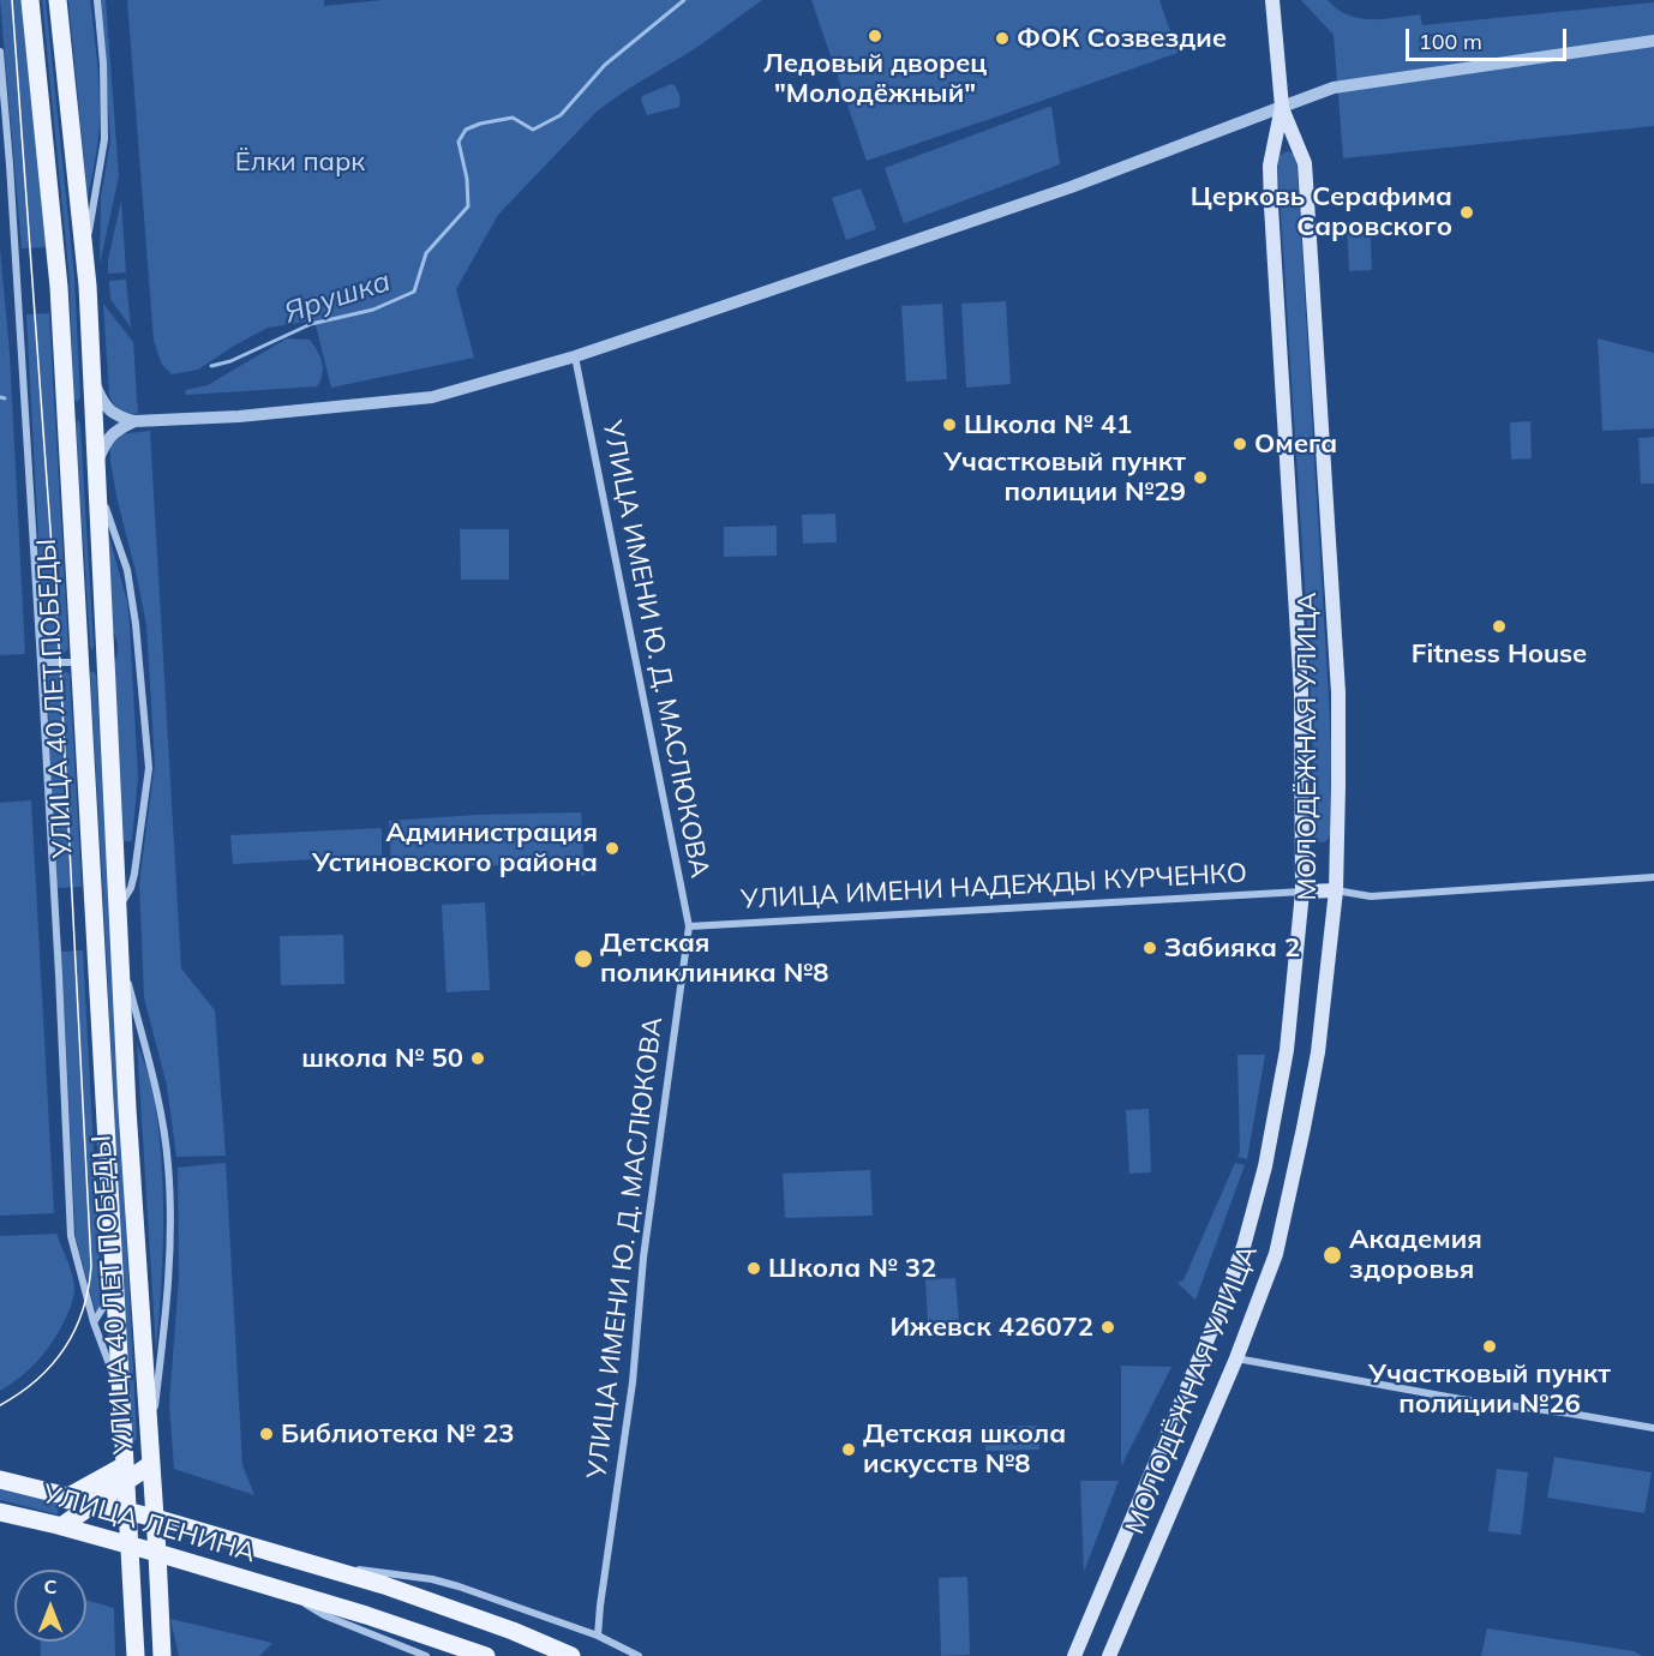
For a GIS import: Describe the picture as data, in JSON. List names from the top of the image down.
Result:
{
  "streets": {
    "main road": ["УЛИЦА 40 ЛЕТ ПОБЕДЫ", "МОЛОДЁЖНАЯ УЛИЦА", "УЛИЦА ЛЕНИНА"],
    "street": ["УЛИЦА ИМЕНИ Ю. Д. МАСЛЮКОВА", "УЛИЦА ИМЕНИ НАДЕЖДЫ КУРЧЕНКО"]
  },
  "crossings": [
    ["УЛИЦА ИМЕНИ Ю. Д. МАСЛЮКОВА", "УЛИЦА ИМЕНИ НАДЕЖДЫ КУРЧЕНКО"],
    ["УЛИЦА ИМЕНИ Ю. Д. МАСЛЮКОВА", "УЛИЦА ЛЕНИНА"],
    ["УЛИЦА 40 ЛЕТ ПОБЕДЫ", "УЛИЦА ЛЕНИНА"],
    ["МОЛОДЁЖНАЯ УЛИЦА", "УЛИЦА ИМЕНИ НАДЕЖДЫ КУРЧЕНКО"]
  ],
  "water": ["Ярушка"],
  "parks": ["Ёлки парк"],
  "places": [
    "Ледовый дворец \"Молодёжный\"",
    "ФОК Созвездие",
    "Церковь Серафима Саровского",
    "Школа № 41",
    "Омега",
    "Участковый пункт полиции №29",
    "Fitness House",
    "Администрация Устиновского района",
    "Забияка 2",
    "Детская поликлиника №8",
    "школа № 50",
    "Академия здоровья",
    "Школа № 32",
    "Ижевск 426072",
    "Участковый пункт полиции №26",
    "Библиотека № 23",
    "Детская школа искусств №8"
  ],
  "scale_bar": "100 m",
  "north": "top"
}
